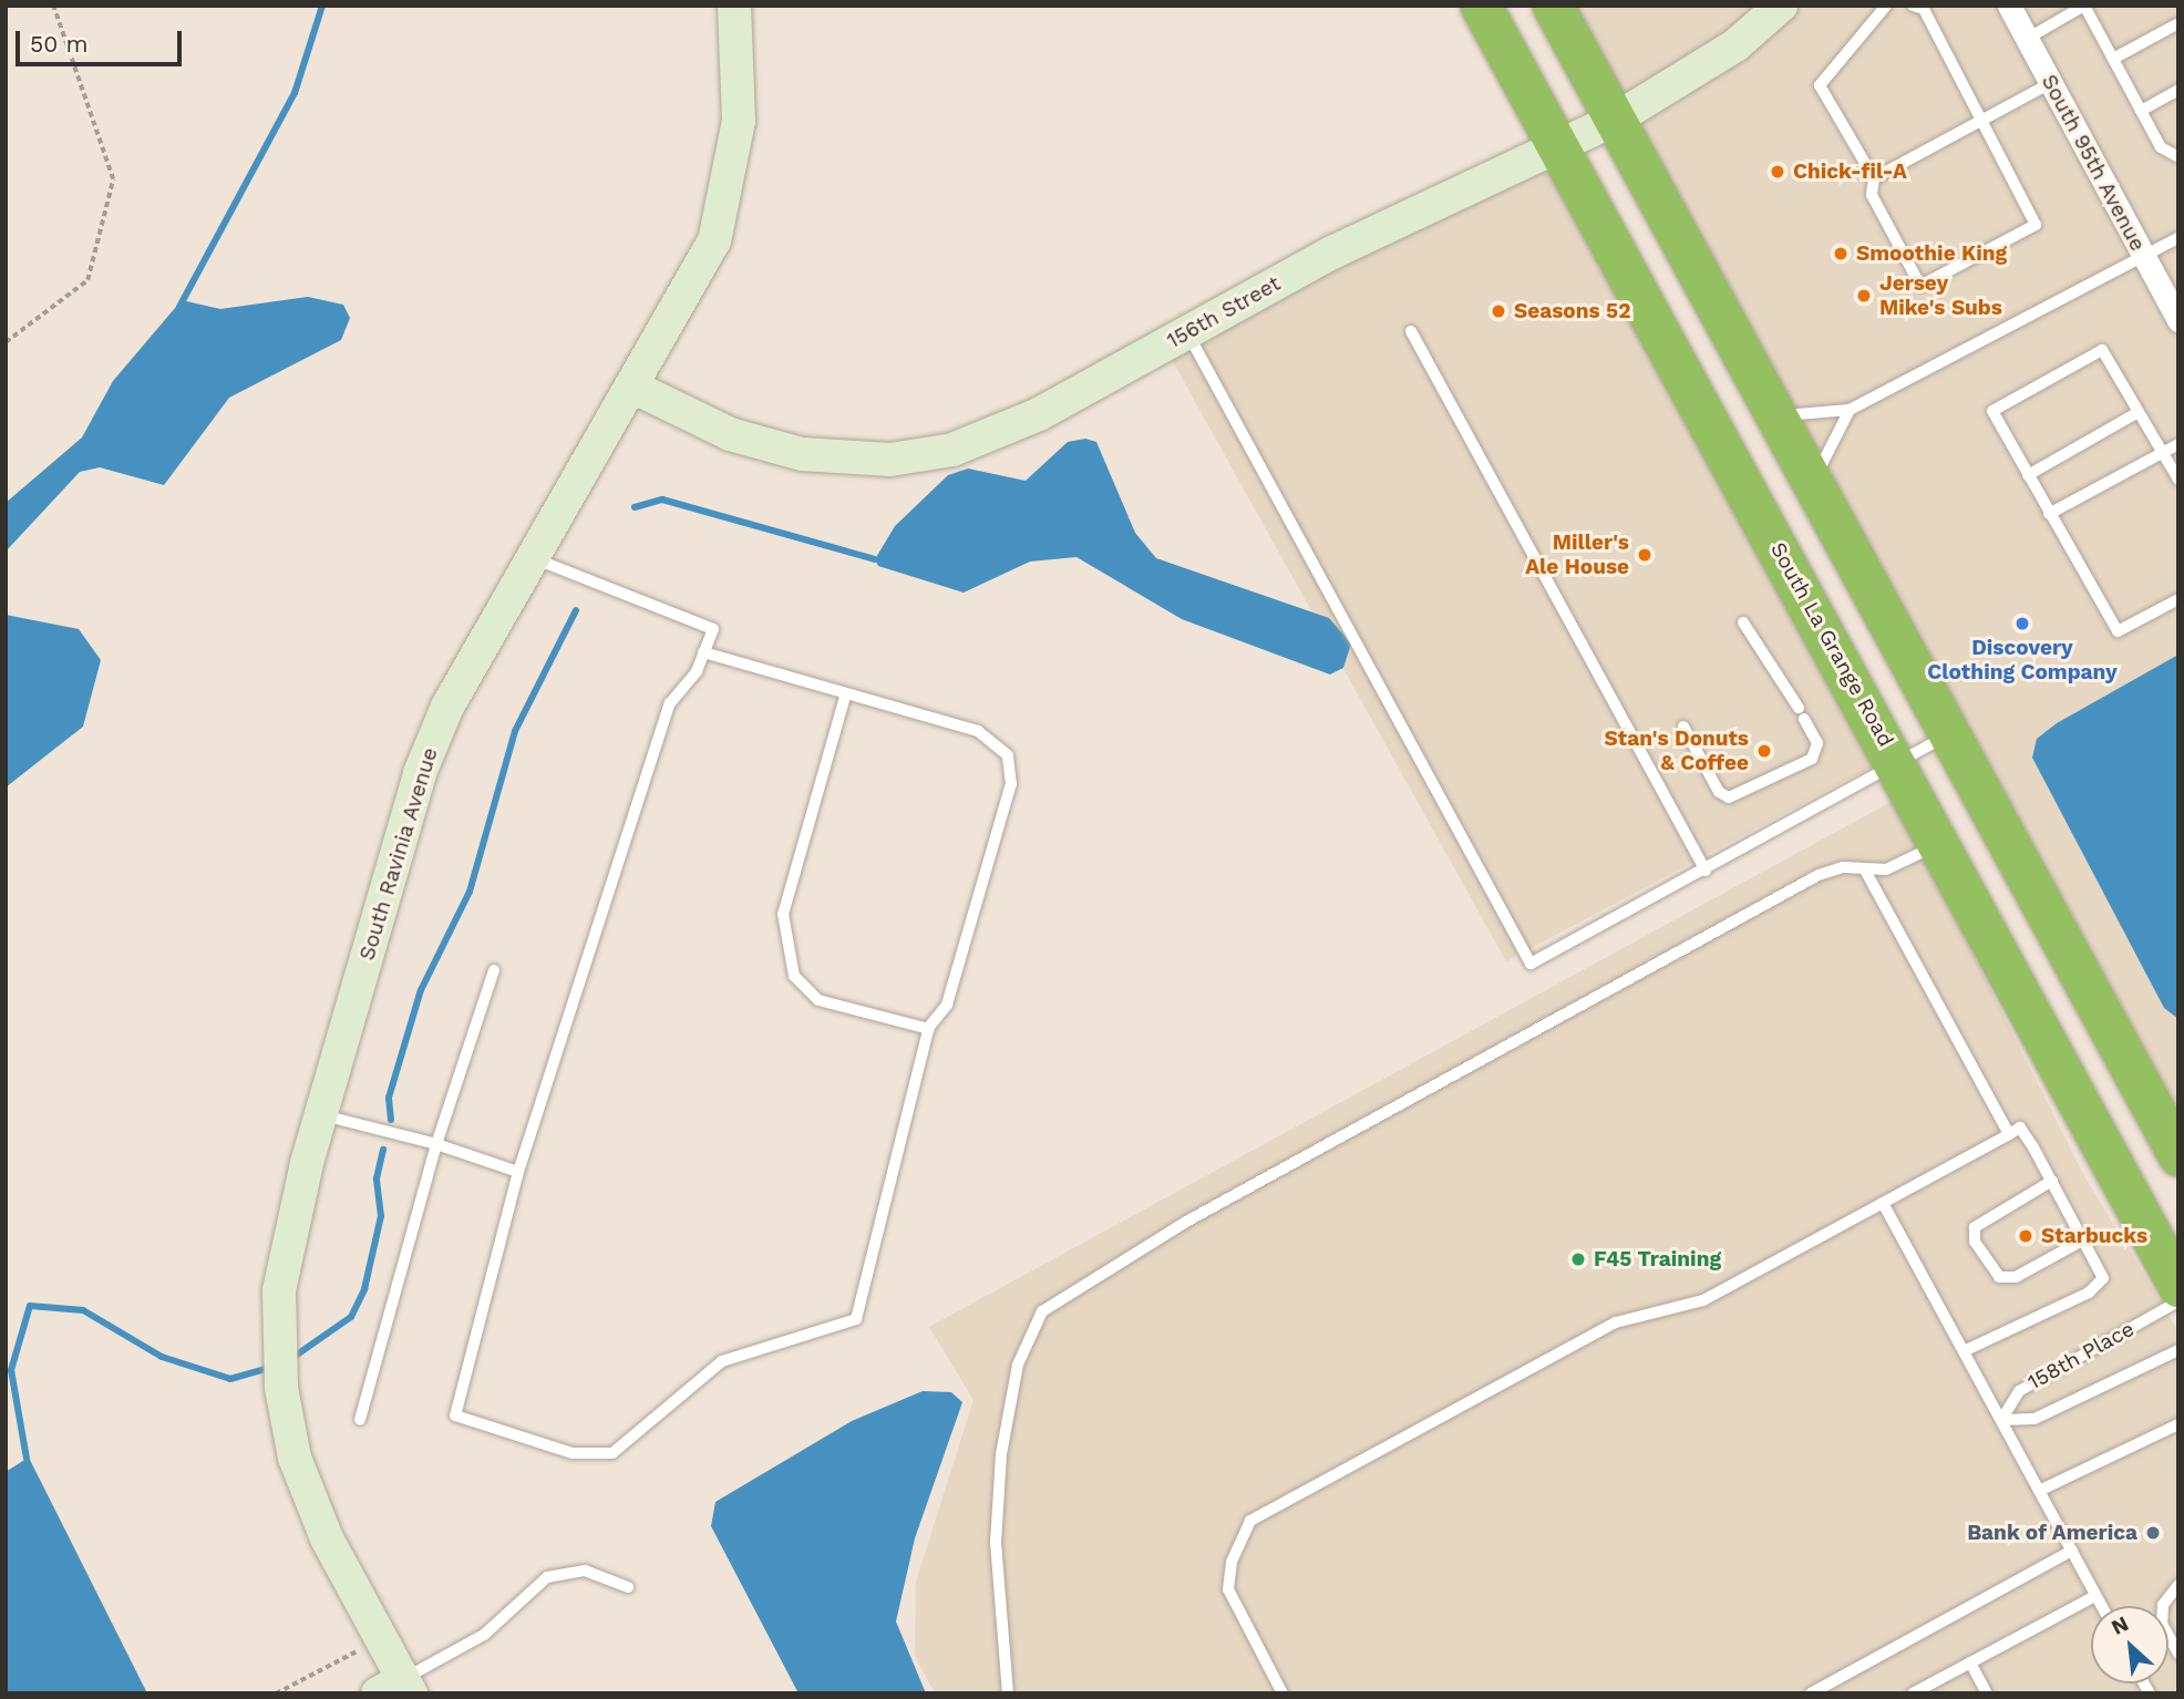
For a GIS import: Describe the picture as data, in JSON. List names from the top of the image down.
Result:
{
  "streets": {
    "highway": ["South La Grange Road"],
    "street": ["South 95th Avenue", "156th Street", "South Ravinia Avenue"],
    "lane": ["158th Place"]
  },
  "crossings": [
    ["156th Street", "South La Grange Road"],
    ["156th Street", "South Ravinia Avenue"]
  ],
  "places": [
    "Chick-fil-A",
    "Smoothie King",
    "Jersey Mike's Subs",
    "Seasons 52",
    "Miller's Ale House",
    "Discovery Clothing Company",
    "Stan's Donuts & Coffee",
    "Starbucks",
    "F45 Training",
    "Bank of America"
  ],
  "scale_bar": "50 m",
  "north": "top left"
}
